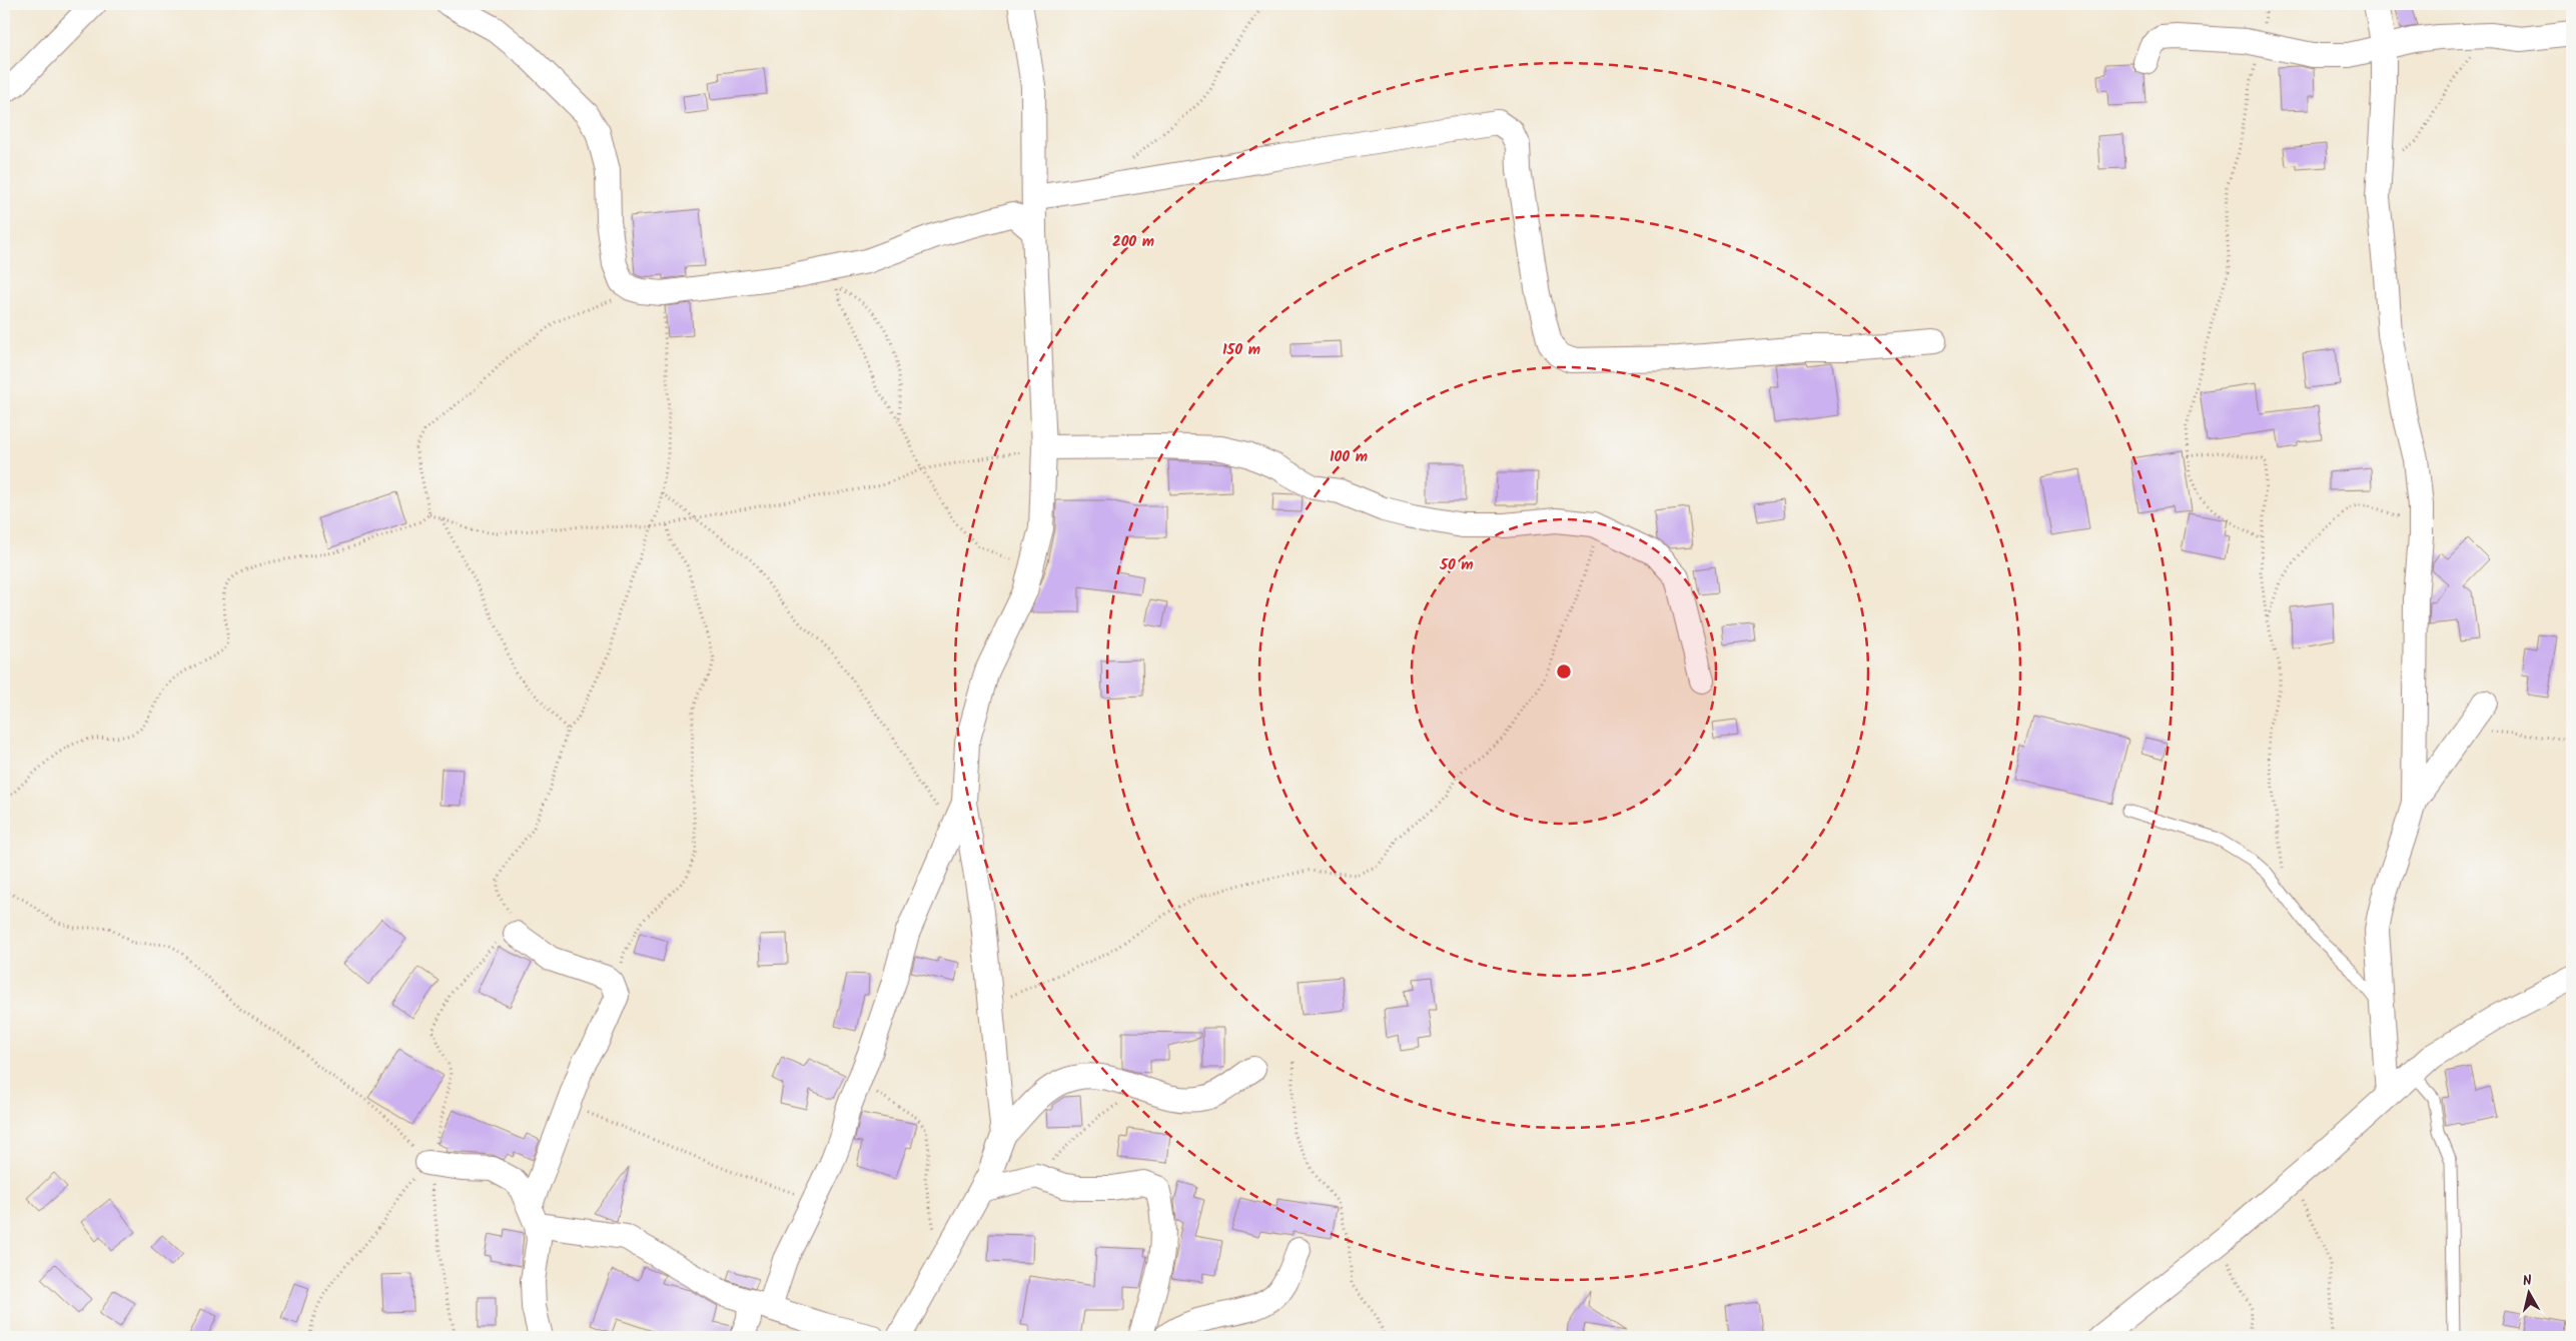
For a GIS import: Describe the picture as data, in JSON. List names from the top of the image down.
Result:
{
  "north": "top",
  "rings": [
    "200 m",
    "150 m",
    "100 m",
    "50 m"
  ]
}
